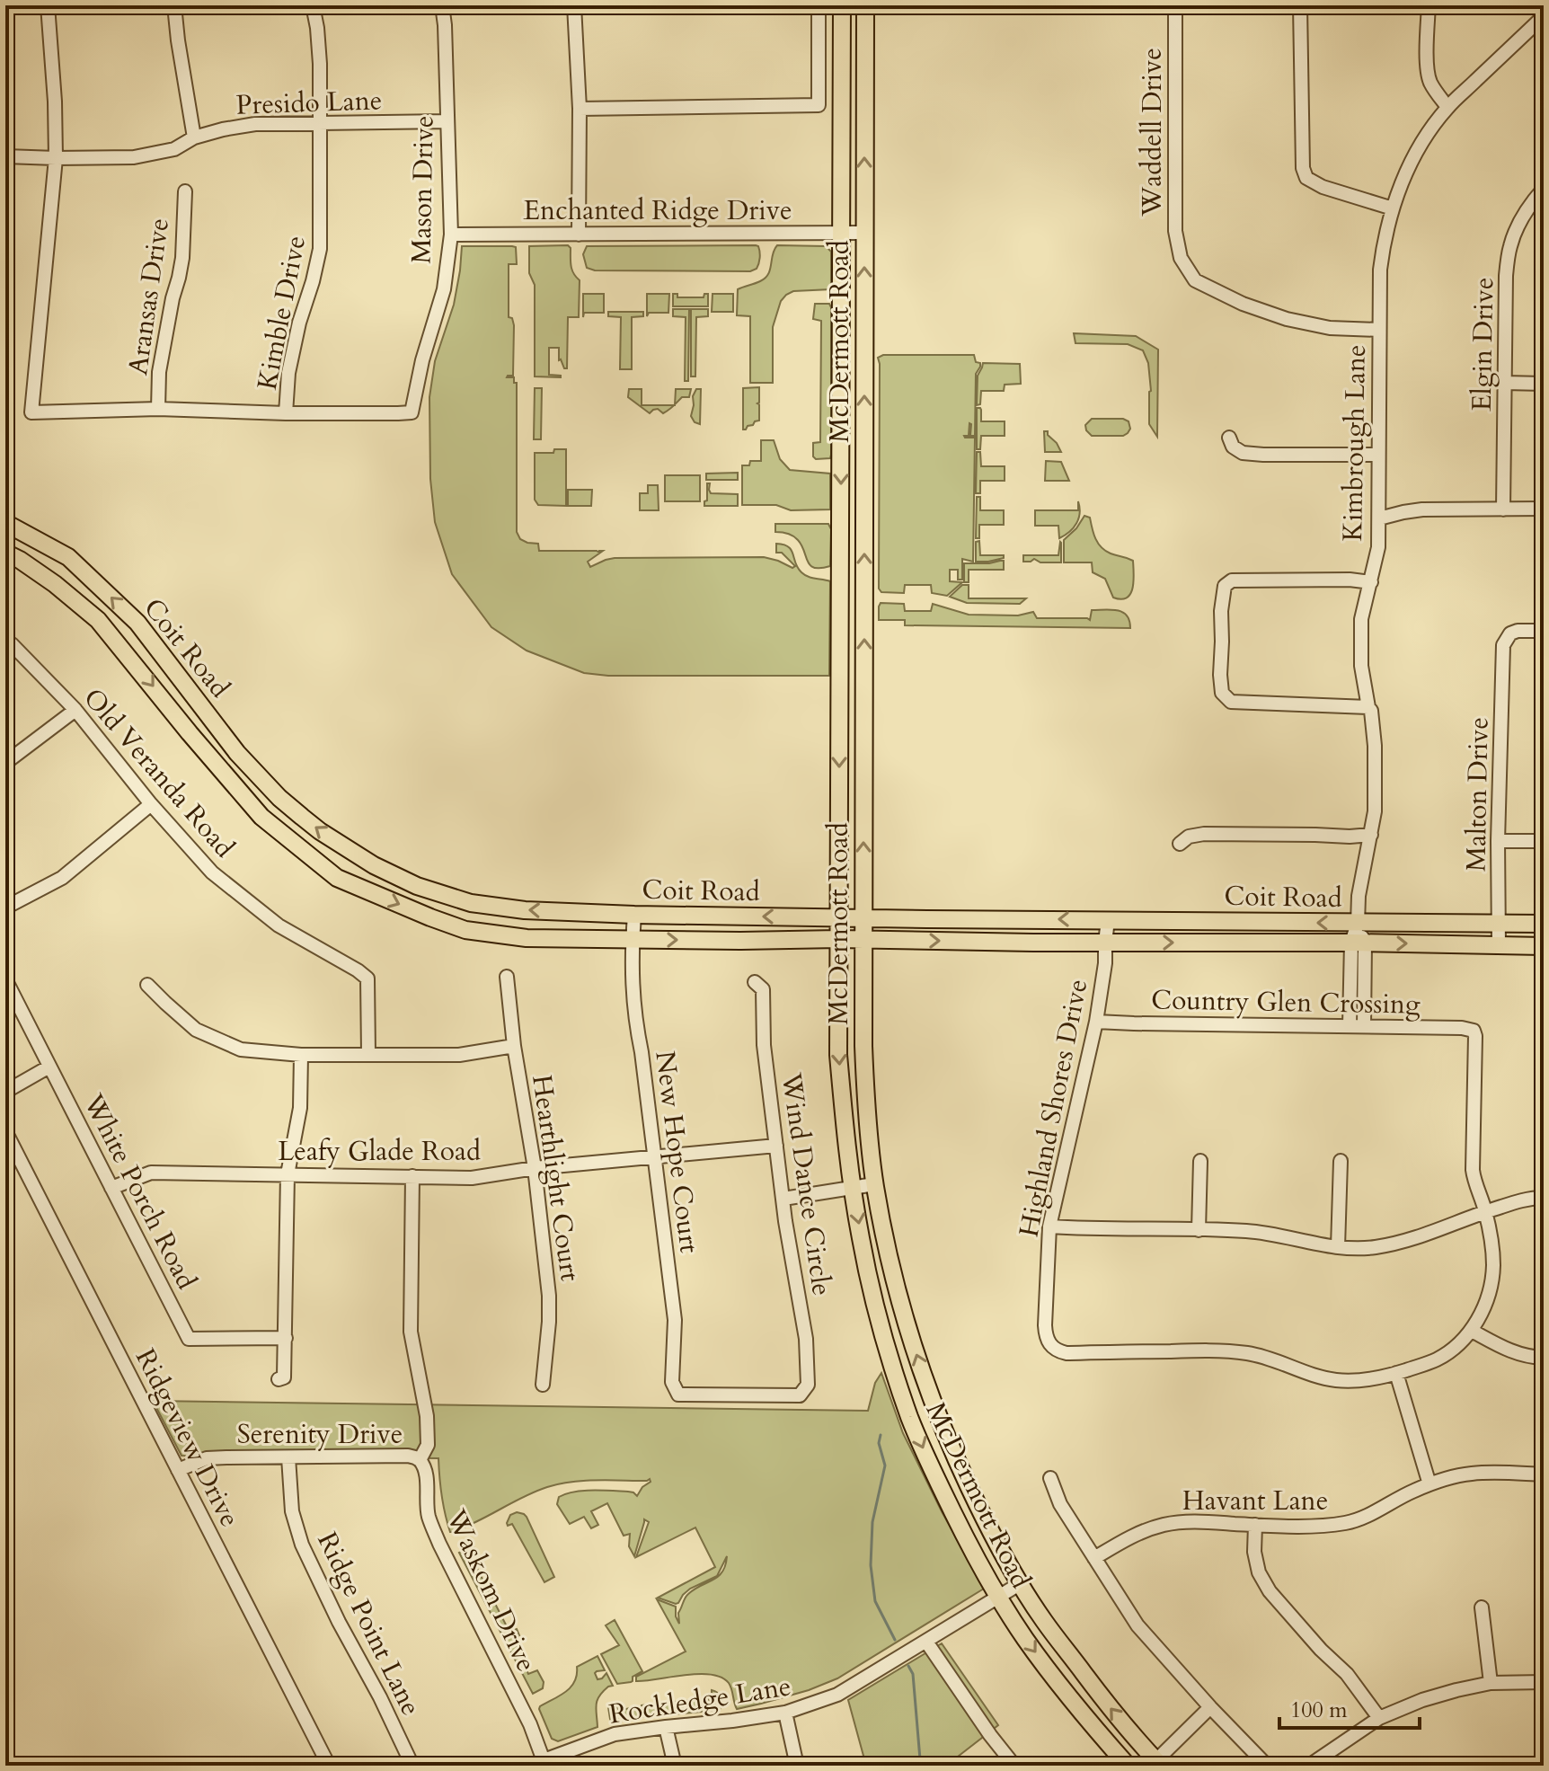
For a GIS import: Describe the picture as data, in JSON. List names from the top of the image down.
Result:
{
  "streets": {
    "main road": ["McDermott Road", "Coit Road"],
    "street": [
      "Presido Lane",
      "Waddell Drive",
      "Mason Drive",
      "Enchanted Ridge Drive",
      "Aransas Drive",
      "Kimble Drive",
      "Elgin Drive",
      "Kimbrough Lane",
      "Old Veranda Road",
      "Malton Drive",
      "Country Glen Crossing",
      "Highland Shores Drive",
      "Leafy Glade Road",
      "New Hope Court",
      "Hearthlight Court",
      "Wind Dance Circle",
      "White Porch Road",
      "Serenity Drive",
      "Ridgeview Drive",
      "Havant Lane",
      "Waskom Drive",
      "Ridge Point Lane",
      "Rockledge Lane"
    ]
  },
  "crossings": [
    ["Presido Lane", "Mason Drive"],
    ["Presido Lane", "Kimble Drive"],
    ["Waddell Drive", "Kimbrough Lane"],
    ["Mason Drive", "Enchanted Ridge Drive"],
    ["Mason Drive", "Kimble Drive"],
    ["Enchanted Ridge Drive", "McDermott Road"],
    ["McDermott Road", "Coit Road"],
    ["McDermott Road", "Rockledge Lane"],
    ["Kimbrough Lane", "Coit Road"],
    ["Kimbrough Lane", "Country Glen Crossing"],
    ["Coit Road", "Malton Drive"],
    ["Coit Road", "Highland Shores Drive"],
    ["Coit Road", "New Hope Court"],
    ["Country Glen Crossing", "Highland Shores Drive"],
    ["Leafy Glade Road", "New Hope Court"],
    ["Leafy Glade Road", "Hearthlight Court"],
    ["Leafy Glade Road", "Wind Dance Circle"],
    ["Leafy Glade Road", "White Porch Road"],
    ["Leafy Glade Road", "Waskom Drive"],
    ["New Hope Court", "Wind Dance Circle"],
    ["Serenity Drive", "Ridgeview Drive"],
    ["Serenity Drive", "Waskom Drive"],
    ["Serenity Drive", "Ridge Point Lane"],
    ["Waskom Drive", "Rockledge Lane"]
  ],
  "scale_bar": "100 m"
}
